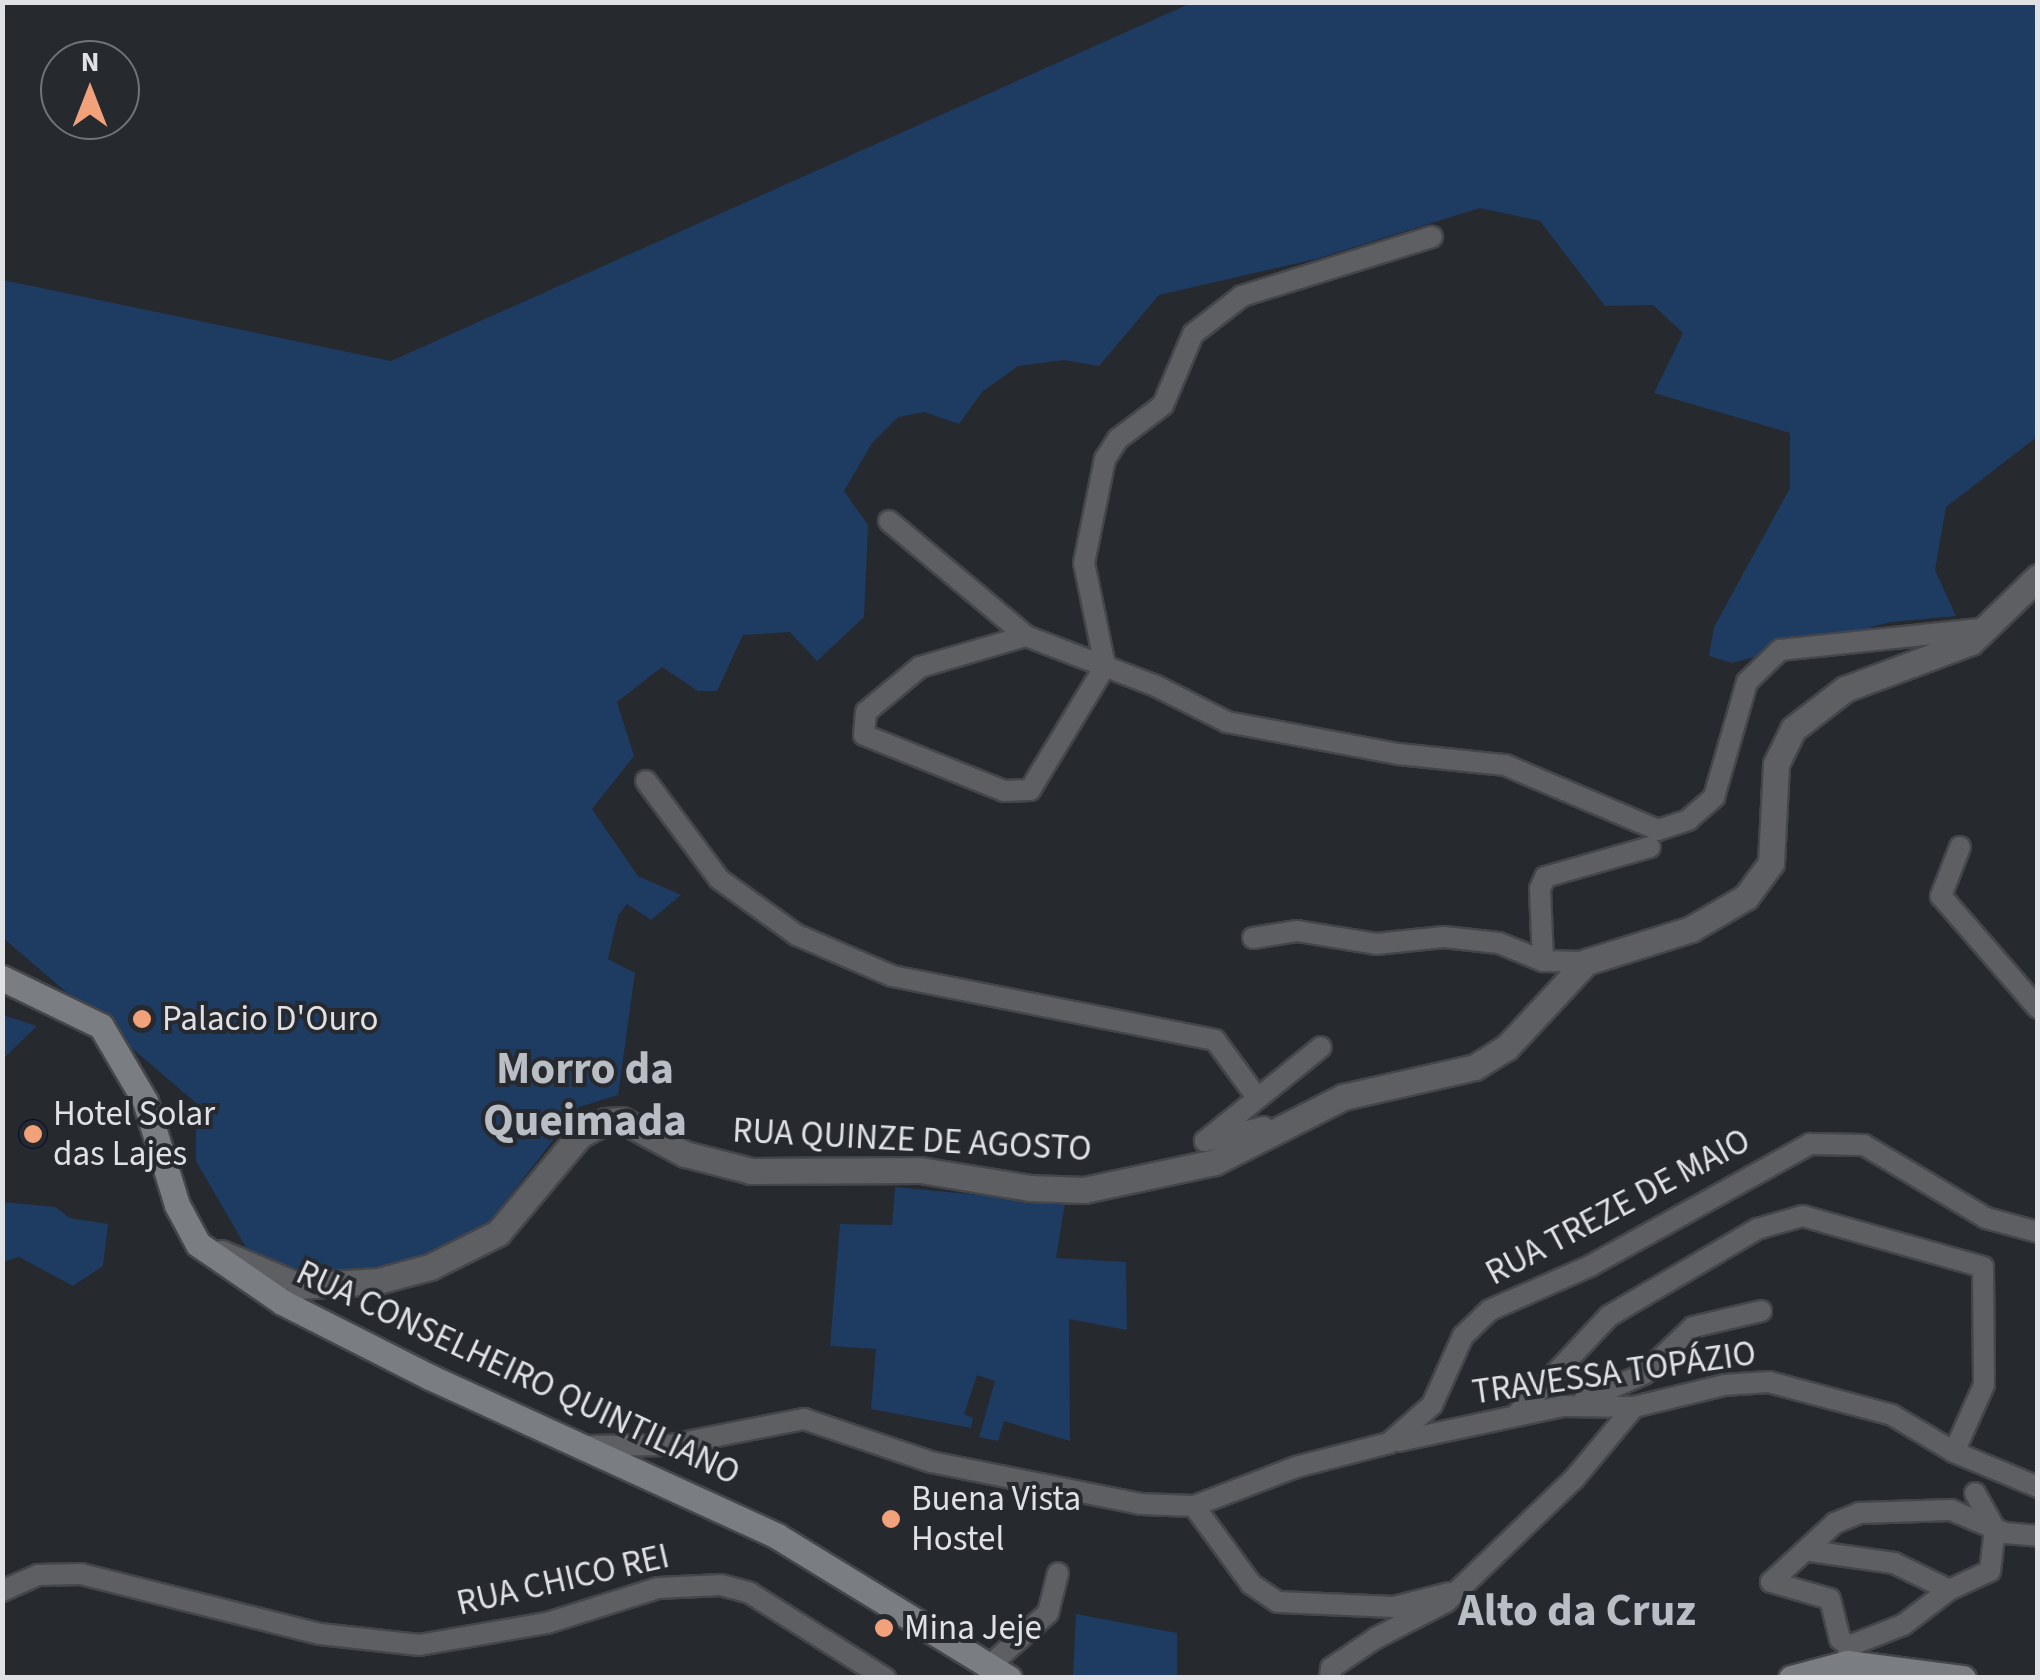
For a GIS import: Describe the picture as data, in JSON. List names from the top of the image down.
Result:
{
  "streets": {
    "main road": ["RUA CONSELHEIRO QUINTILIANO"],
    "street": [
      "RUA QUINZE DE AGOSTO",
      "RUA TREZE DE MAIO",
      "TRAVESSA TOPÁZIO",
      "RUA CHICO REI"
    ]
  },
  "crossings": [
    ["RUA QUINZE DE AGOSTO", "RUA CONSELHEIRO QUINTILIANO"],
    ["RUA TREZE DE MAIO", "RUA CONSELHEIRO QUINTILIANO"],
    ["RUA TREZE DE MAIO", "TRAVESSA TOPÁZIO"]
  ],
  "districts": ["Morro da Queimada", "Alto da Cruz"],
  "places": [
    "Palacio D'Ouro",
    "Hotel Solar das Lajes",
    "Buena Vista Hostel",
    "Mina Jeje"
  ],
  "north": "top"
}
